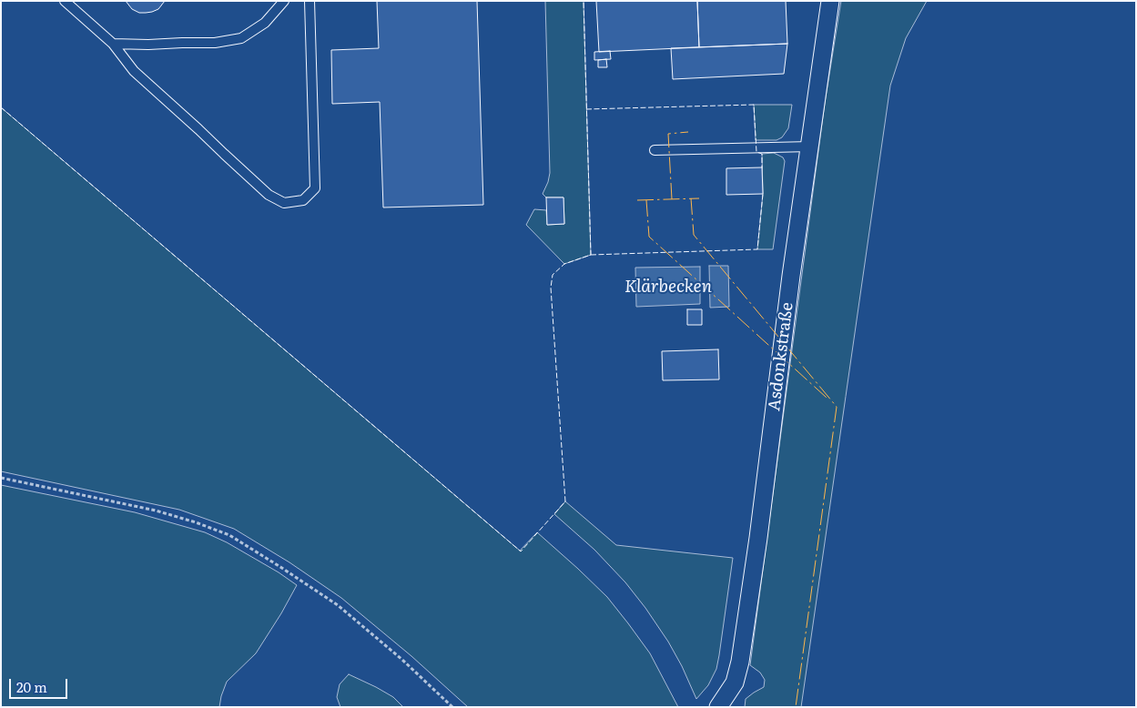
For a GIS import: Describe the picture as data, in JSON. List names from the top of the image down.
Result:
{
  "streets": {
    "street": ["Asdonkstraße"]
  },
  "water": ["Klärbecken"],
  "scale_bar": "20 m"
}
